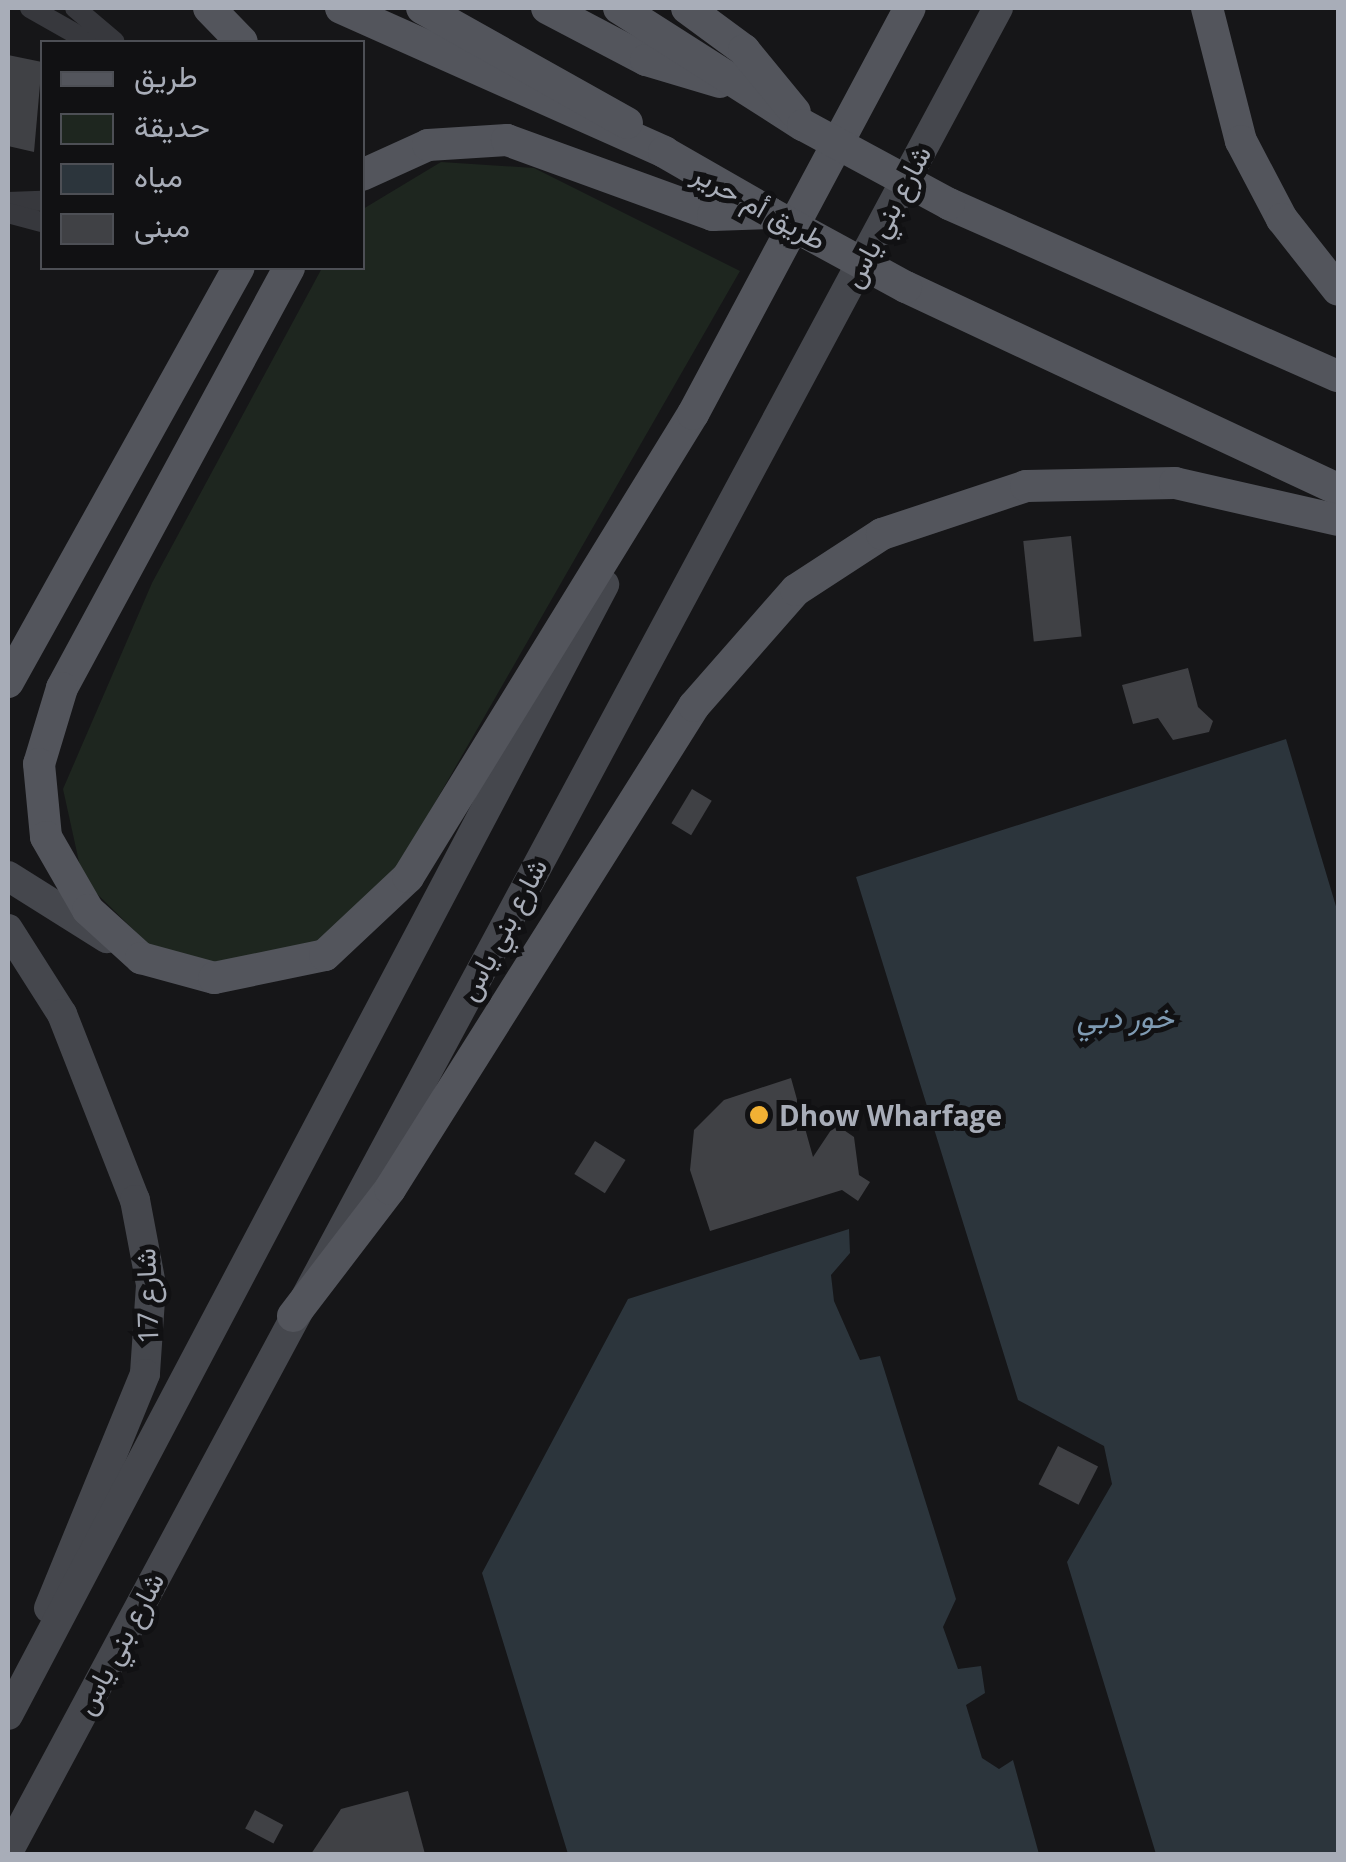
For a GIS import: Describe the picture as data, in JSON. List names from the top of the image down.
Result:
{
  "streets": {
    "main road": ["طريق أم حرير", "شارع بني ياس", "شارع 17"]
  },
  "water": ["خور دبي"],
  "places": ["Dhow Wharfage"],
  "legend": [
    "طريق",
    "حديقة",
    "مياه",
    "مبنى"
  ]
}
